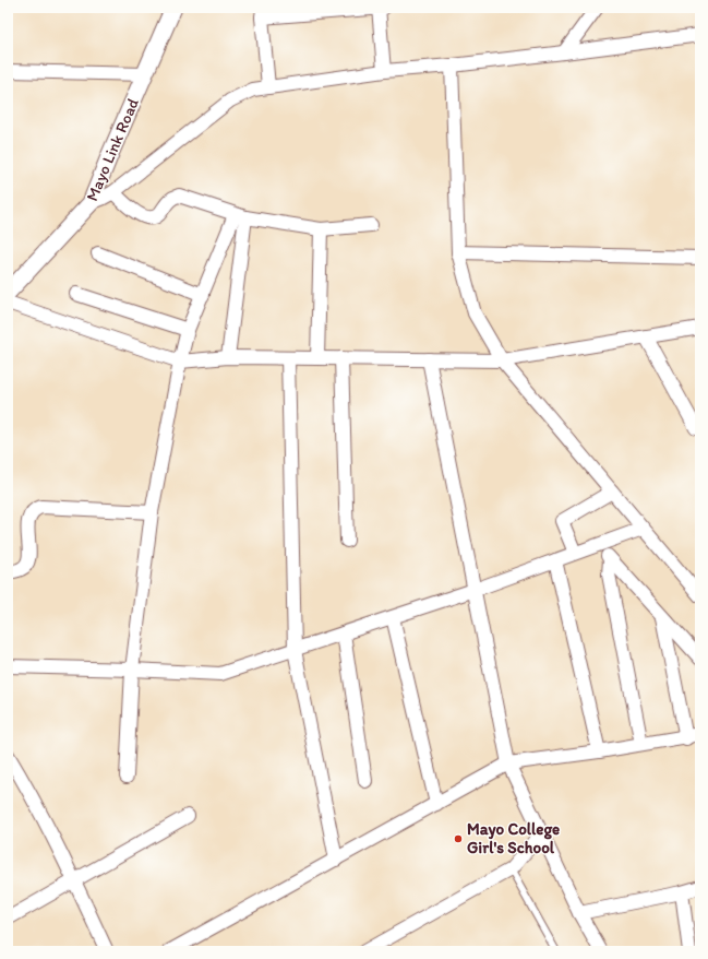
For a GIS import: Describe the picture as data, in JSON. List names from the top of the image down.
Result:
{
  "streets": {
    "street": ["Mayo Link Road"]
  },
  "places": ["Mayo College Girl's School"]
}
